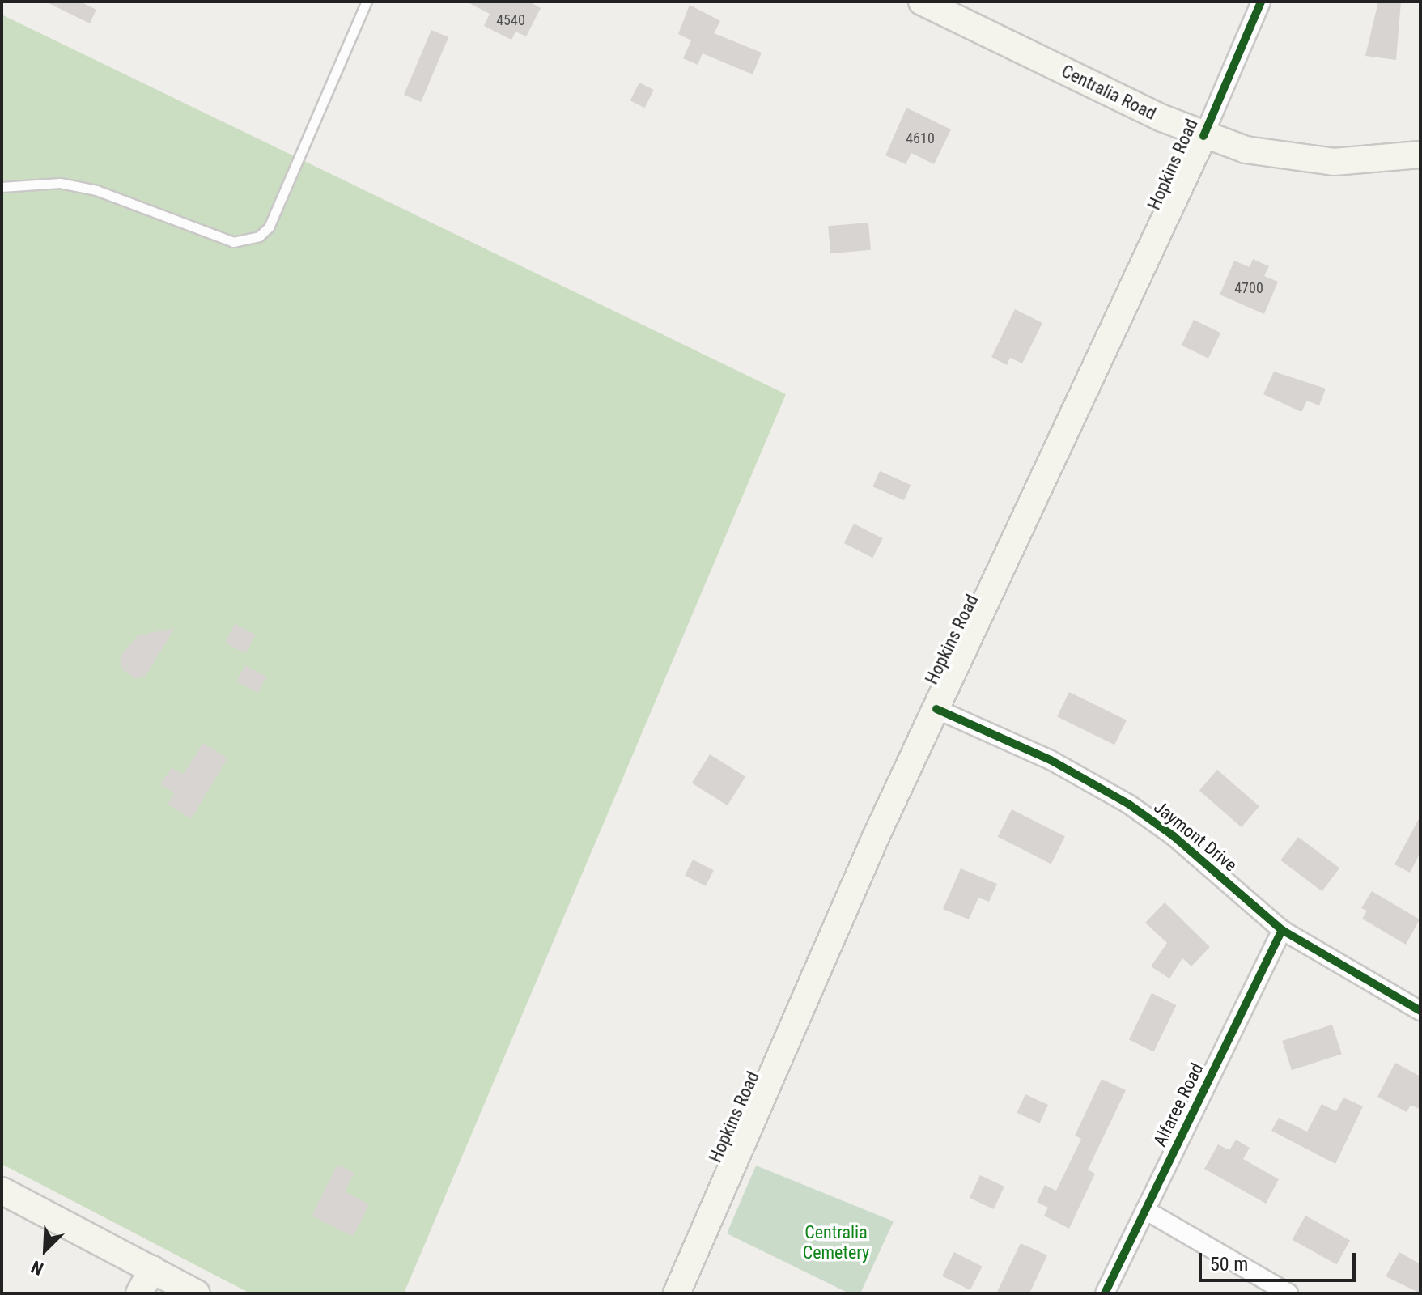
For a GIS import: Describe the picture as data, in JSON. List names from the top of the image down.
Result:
{
  "streets": {
    "main road": ["Centralia Road", "Hopkins Road"],
    "street": ["Jaymont Drive", "Alfaree Road"]
  },
  "crossings": [
    ["Centralia Road", "Hopkins Road"],
    ["Hopkins Road", "Jaymont Drive"],
    ["Jaymont Drive", "Alfaree Road"]
  ],
  "parks": ["Centralia Cemetery"],
  "house_numbers": ["4540", "4610", "4700"],
  "scale_bar": "50 m",
  "north": "bottom left"
}
